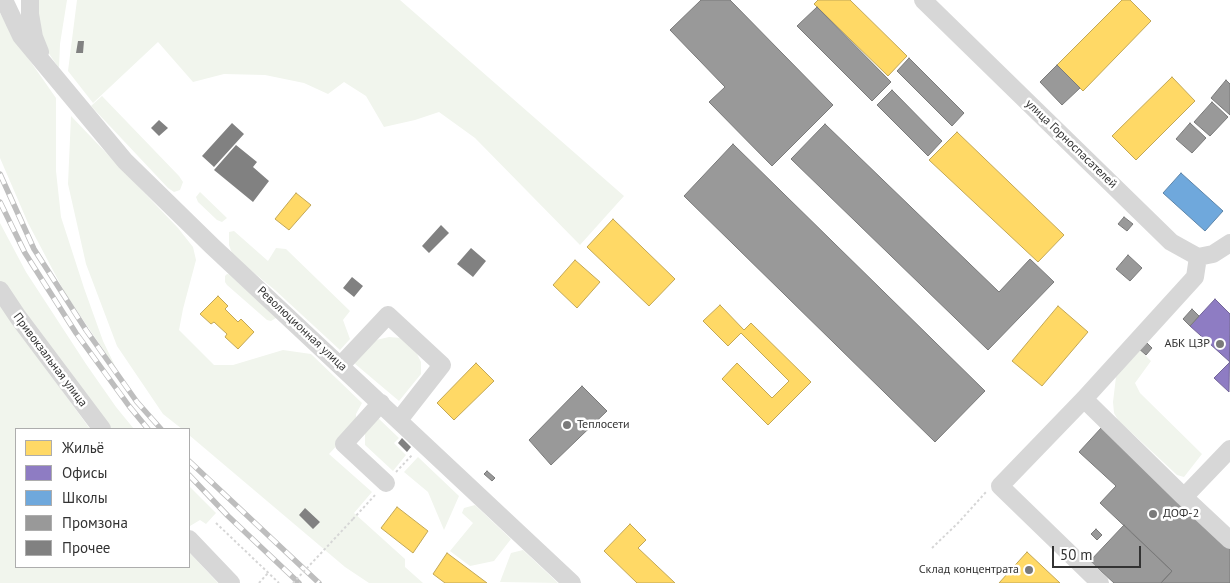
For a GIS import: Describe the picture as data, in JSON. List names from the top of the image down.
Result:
{
  "streets": {
    "street": ["улица Горноспасателей", "Революционная улица", "Привокзальная улица"]
  },
  "places": [
    "АБК ЦЗР",
    "Теплосети",
    "ДОФ-2",
    "Склад концентрата"
  ],
  "legend": [
    "Жильё",
    "Офисы",
    "Школы",
    "Промзона",
    "Прочее"
  ],
  "scale_bar": "50 m"
}
